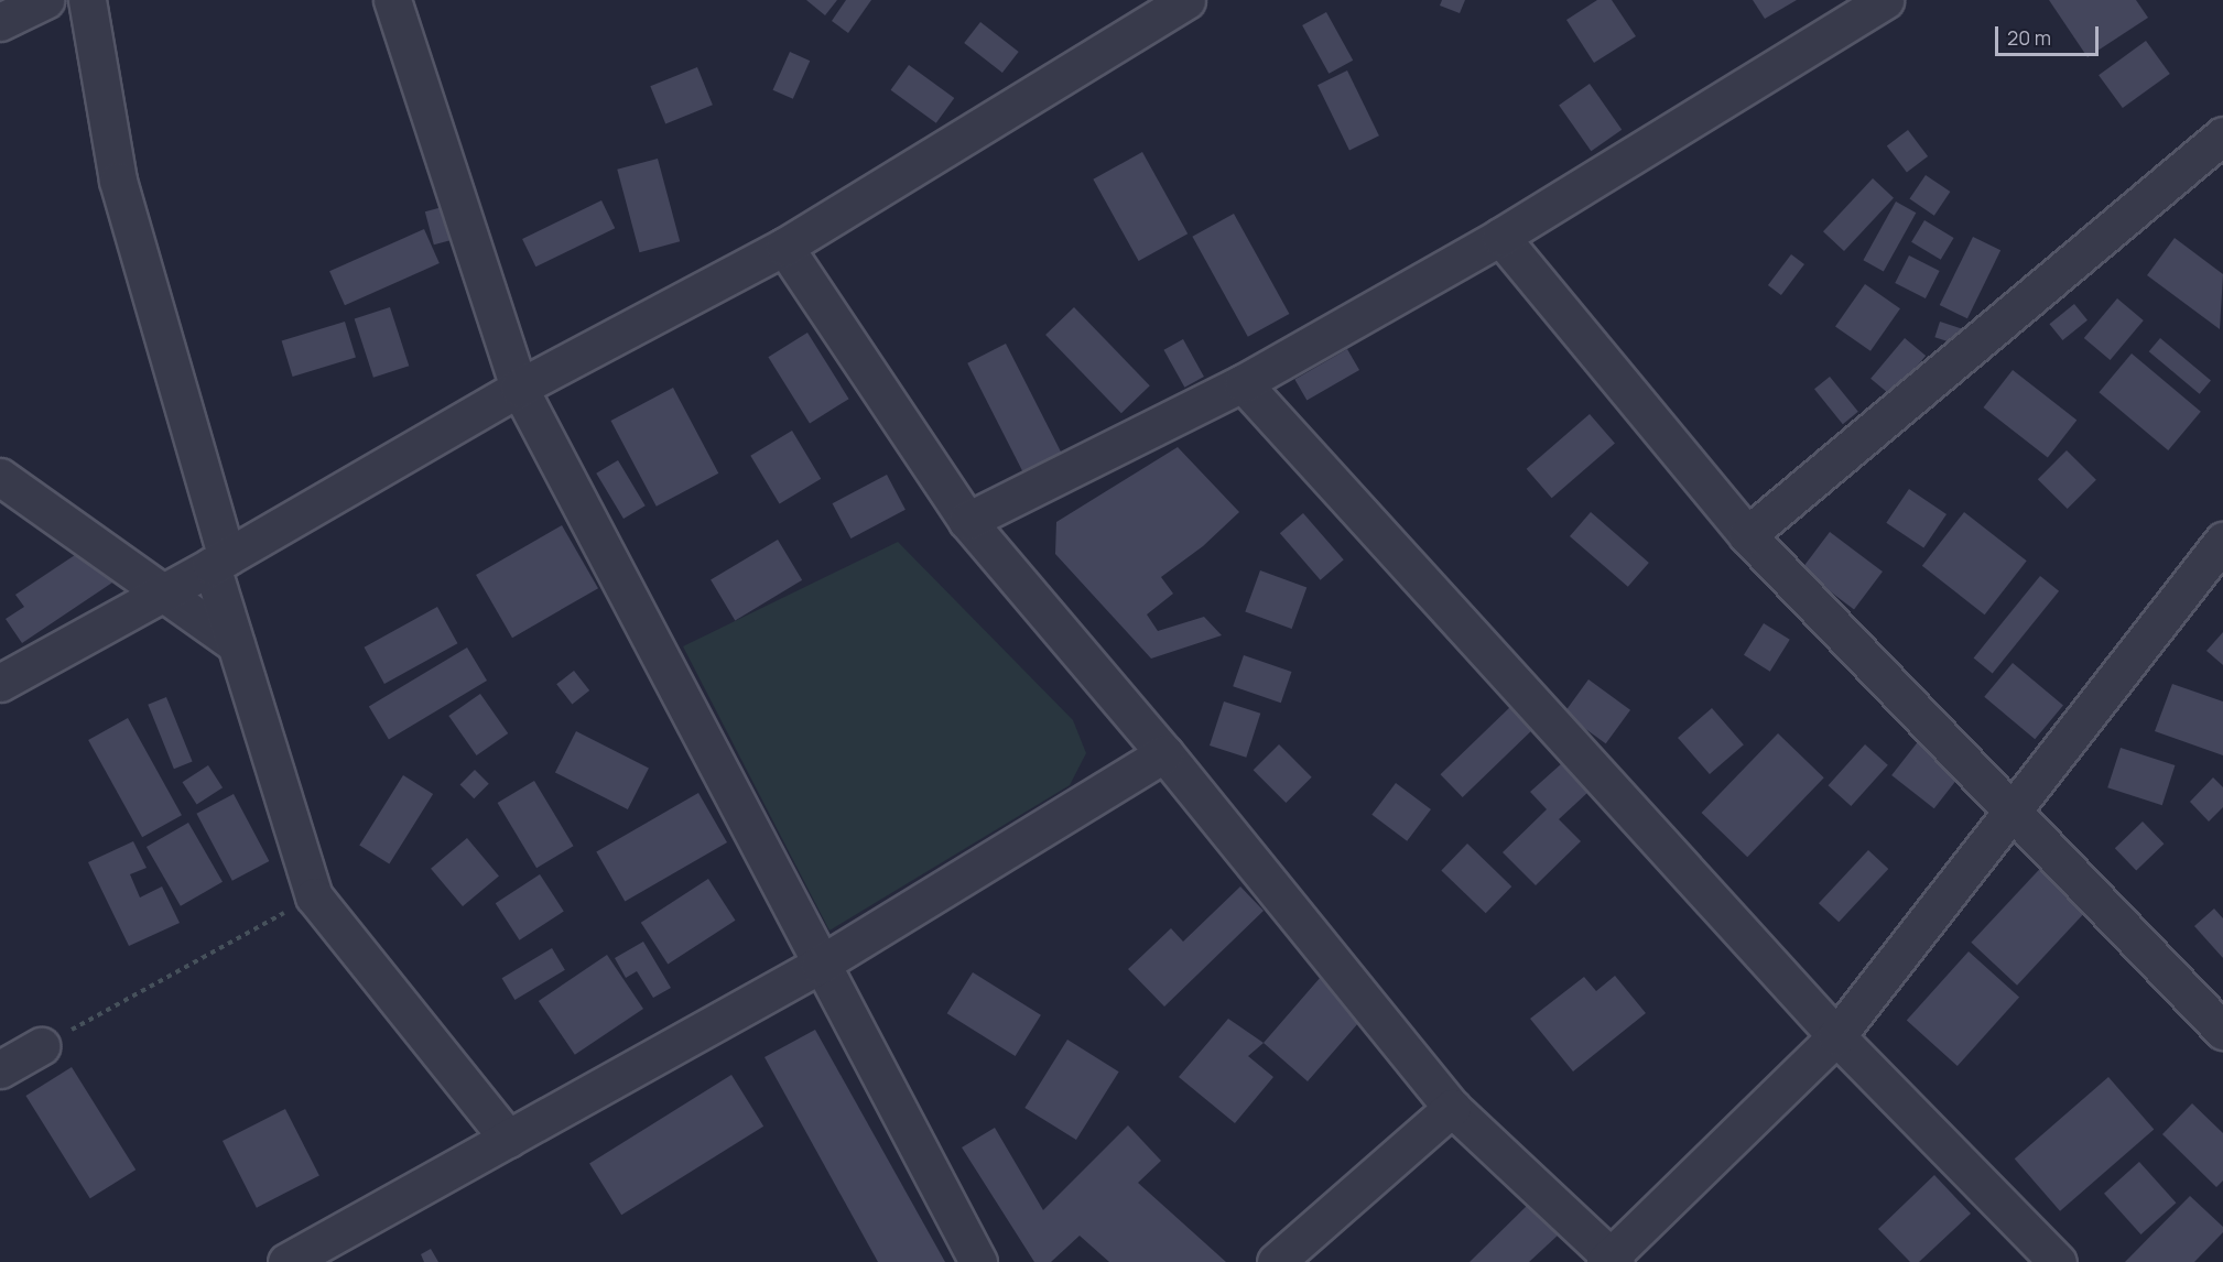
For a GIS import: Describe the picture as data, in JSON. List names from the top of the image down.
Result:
{
  "scale_bar": "20 m"
}
